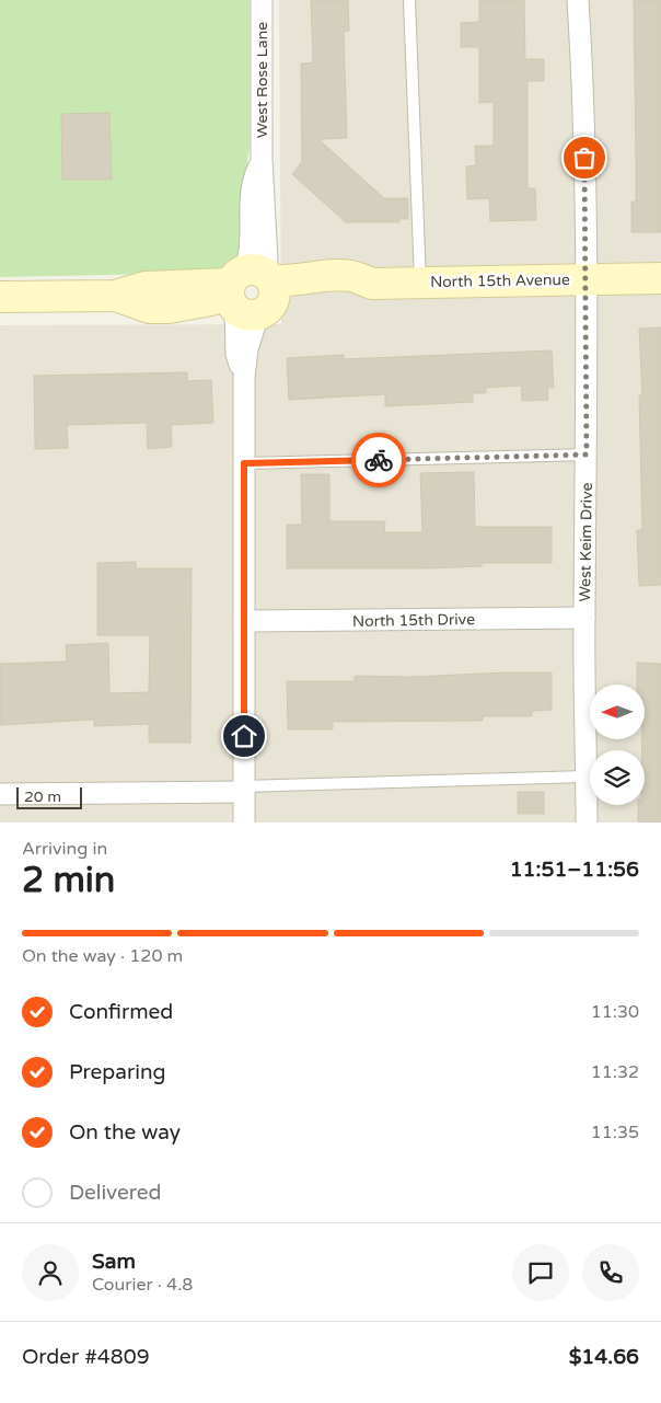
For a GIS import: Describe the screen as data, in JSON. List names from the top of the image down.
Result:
{
  "streets": {
    "street": [
      "West Rose Lane",
      "North 15th Avenue",
      "West Keim Drive",
      "North 15th Drive"
    ]
  },
  "crossings": [
    ["West Rose Lane", "North 15th Avenue"],
    ["West Rose Lane", "North 15th Drive"],
    ["North 15th Avenue", "West Keim Drive"],
    ["West Keim Drive", "North 15th Drive"]
  ],
  "scale_bar": "20 m",
  "north": "left",
  "page": {
    "scale": "20 m",
    "heading": ["2 min", "Arriving in", "11:51–11:56"],
    "panel": [
      "Sam",
      "Courier · 4.8",
      "Order #4809",
      "$14.66"
    ],
    "bar": "On the way · 120 m",
    "list": [
      ["Confirmed", "11:30"],
      ["Preparing", "11:32"],
      ["On the way", "11:35"],
      "Delivered"
    ]
  }
}
